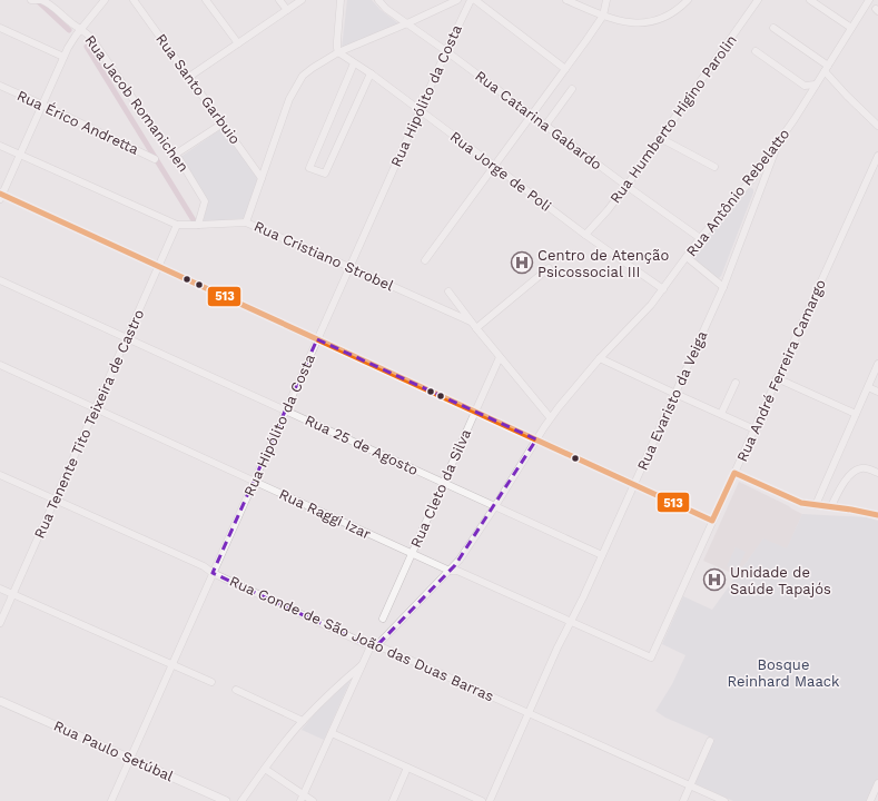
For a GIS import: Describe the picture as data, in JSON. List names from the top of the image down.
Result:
{
  "streets": {
    "main road": ["Rua Paulo Setúbal"],
    "street": [
      "Rua Santo Garbuio",
      "Rua Hipólito da Costa",
      "Rua Jacob Romanichen",
      "Rua Humberto Higino Parolin",
      "Rua Catarina Gabardo",
      "Rua Érico Andretta",
      "Rua Jorge de Poli",
      "Rua Antônio Rebelatto",
      "Rua Cristiano Strobel",
      "Rua André Ferreira Camargo",
      "Rua Evaristo da Veiga",
      "Rua Tenente Tito Teixeira de Castro",
      "Rua 25 de Agosto",
      "Rua Cleto da Silva",
      "Rua Raggi Izar",
      "Rua Conde de São João das Duas Barras"
    ]
  },
  "crossings": [
    ["Rua Hipólito da Costa", "Rua Catarina Gabardo"],
    ["Rua Hipólito da Costa", "Rua Jorge de Poli"],
    ["Rua Hipólito da Costa", "Rua Cristiano Strobel"],
    ["Rua Hipólito da Costa", "Rua 25 de Agosto"],
    ["Rua Hipólito da Costa", "Rua Raggi Izar"],
    ["Rua Hipólito da Costa", "Rua Conde de São João das Duas Barras"],
    ["Rua Hipólito da Costa", "Rua Paulo Setúbal"],
    ["Rua Jacob Romanichen", "Rua Cristiano Strobel"],
    ["Rua Humberto Higino Parolin", "Rua Catarina Gabardo"],
    ["Rua Humberto Higino Parolin", "Rua Jorge de Poli"],
    ["Rua Catarina Gabardo", "Rua Antônio Rebelatto"],
    ["Rua Jorge de Poli", "Rua Antônio Rebelatto"],
    ["Rua Antônio Rebelatto", "Rua Evaristo da Veiga"],
    ["Rua Antônio Rebelatto", "Rua 25 de Agosto"],
    ["Rua Antônio Rebelatto", "Rua Raggi Izar"],
    ["Rua Antônio Rebelatto", "Rua Conde de São João das Duas Barras"],
    ["Rua Cristiano Strobel", "Rua Tenente Tito Teixeira de Castro"],
    ["Rua André Ferreira Camargo", "Rua Raggi Izar"],
    ["Rua Evaristo da Veiga", "Rua 25 de Agosto"],
    ["Rua Evaristo da Veiga", "Rua Raggi Izar"],
    ["Rua Evaristo da Veiga", "Rua Conde de São João das Duas Barras"],
    ["Rua Tenente Tito Teixeira de Castro", "Rua 25 de Agosto"],
    ["Rua Tenente Tito Teixeira de Castro", "Rua Raggi Izar"],
    ["Rua Tenente Tito Teixeira de Castro", "Rua Conde de São João das Duas Barras"],
    ["Rua 25 de Agosto", "Rua Cleto da Silva"],
    ["Rua Cleto da Silva", "Rua Raggi Izar"]
  ],
  "parks": ["Bosque Reinhard Maack"],
  "places": {
    "hospital": ["Centro de Atenção Psicossocial III", "Unidade de Saúde Tapajós"]
  },
  "lines": ["transit line 513"]
}
